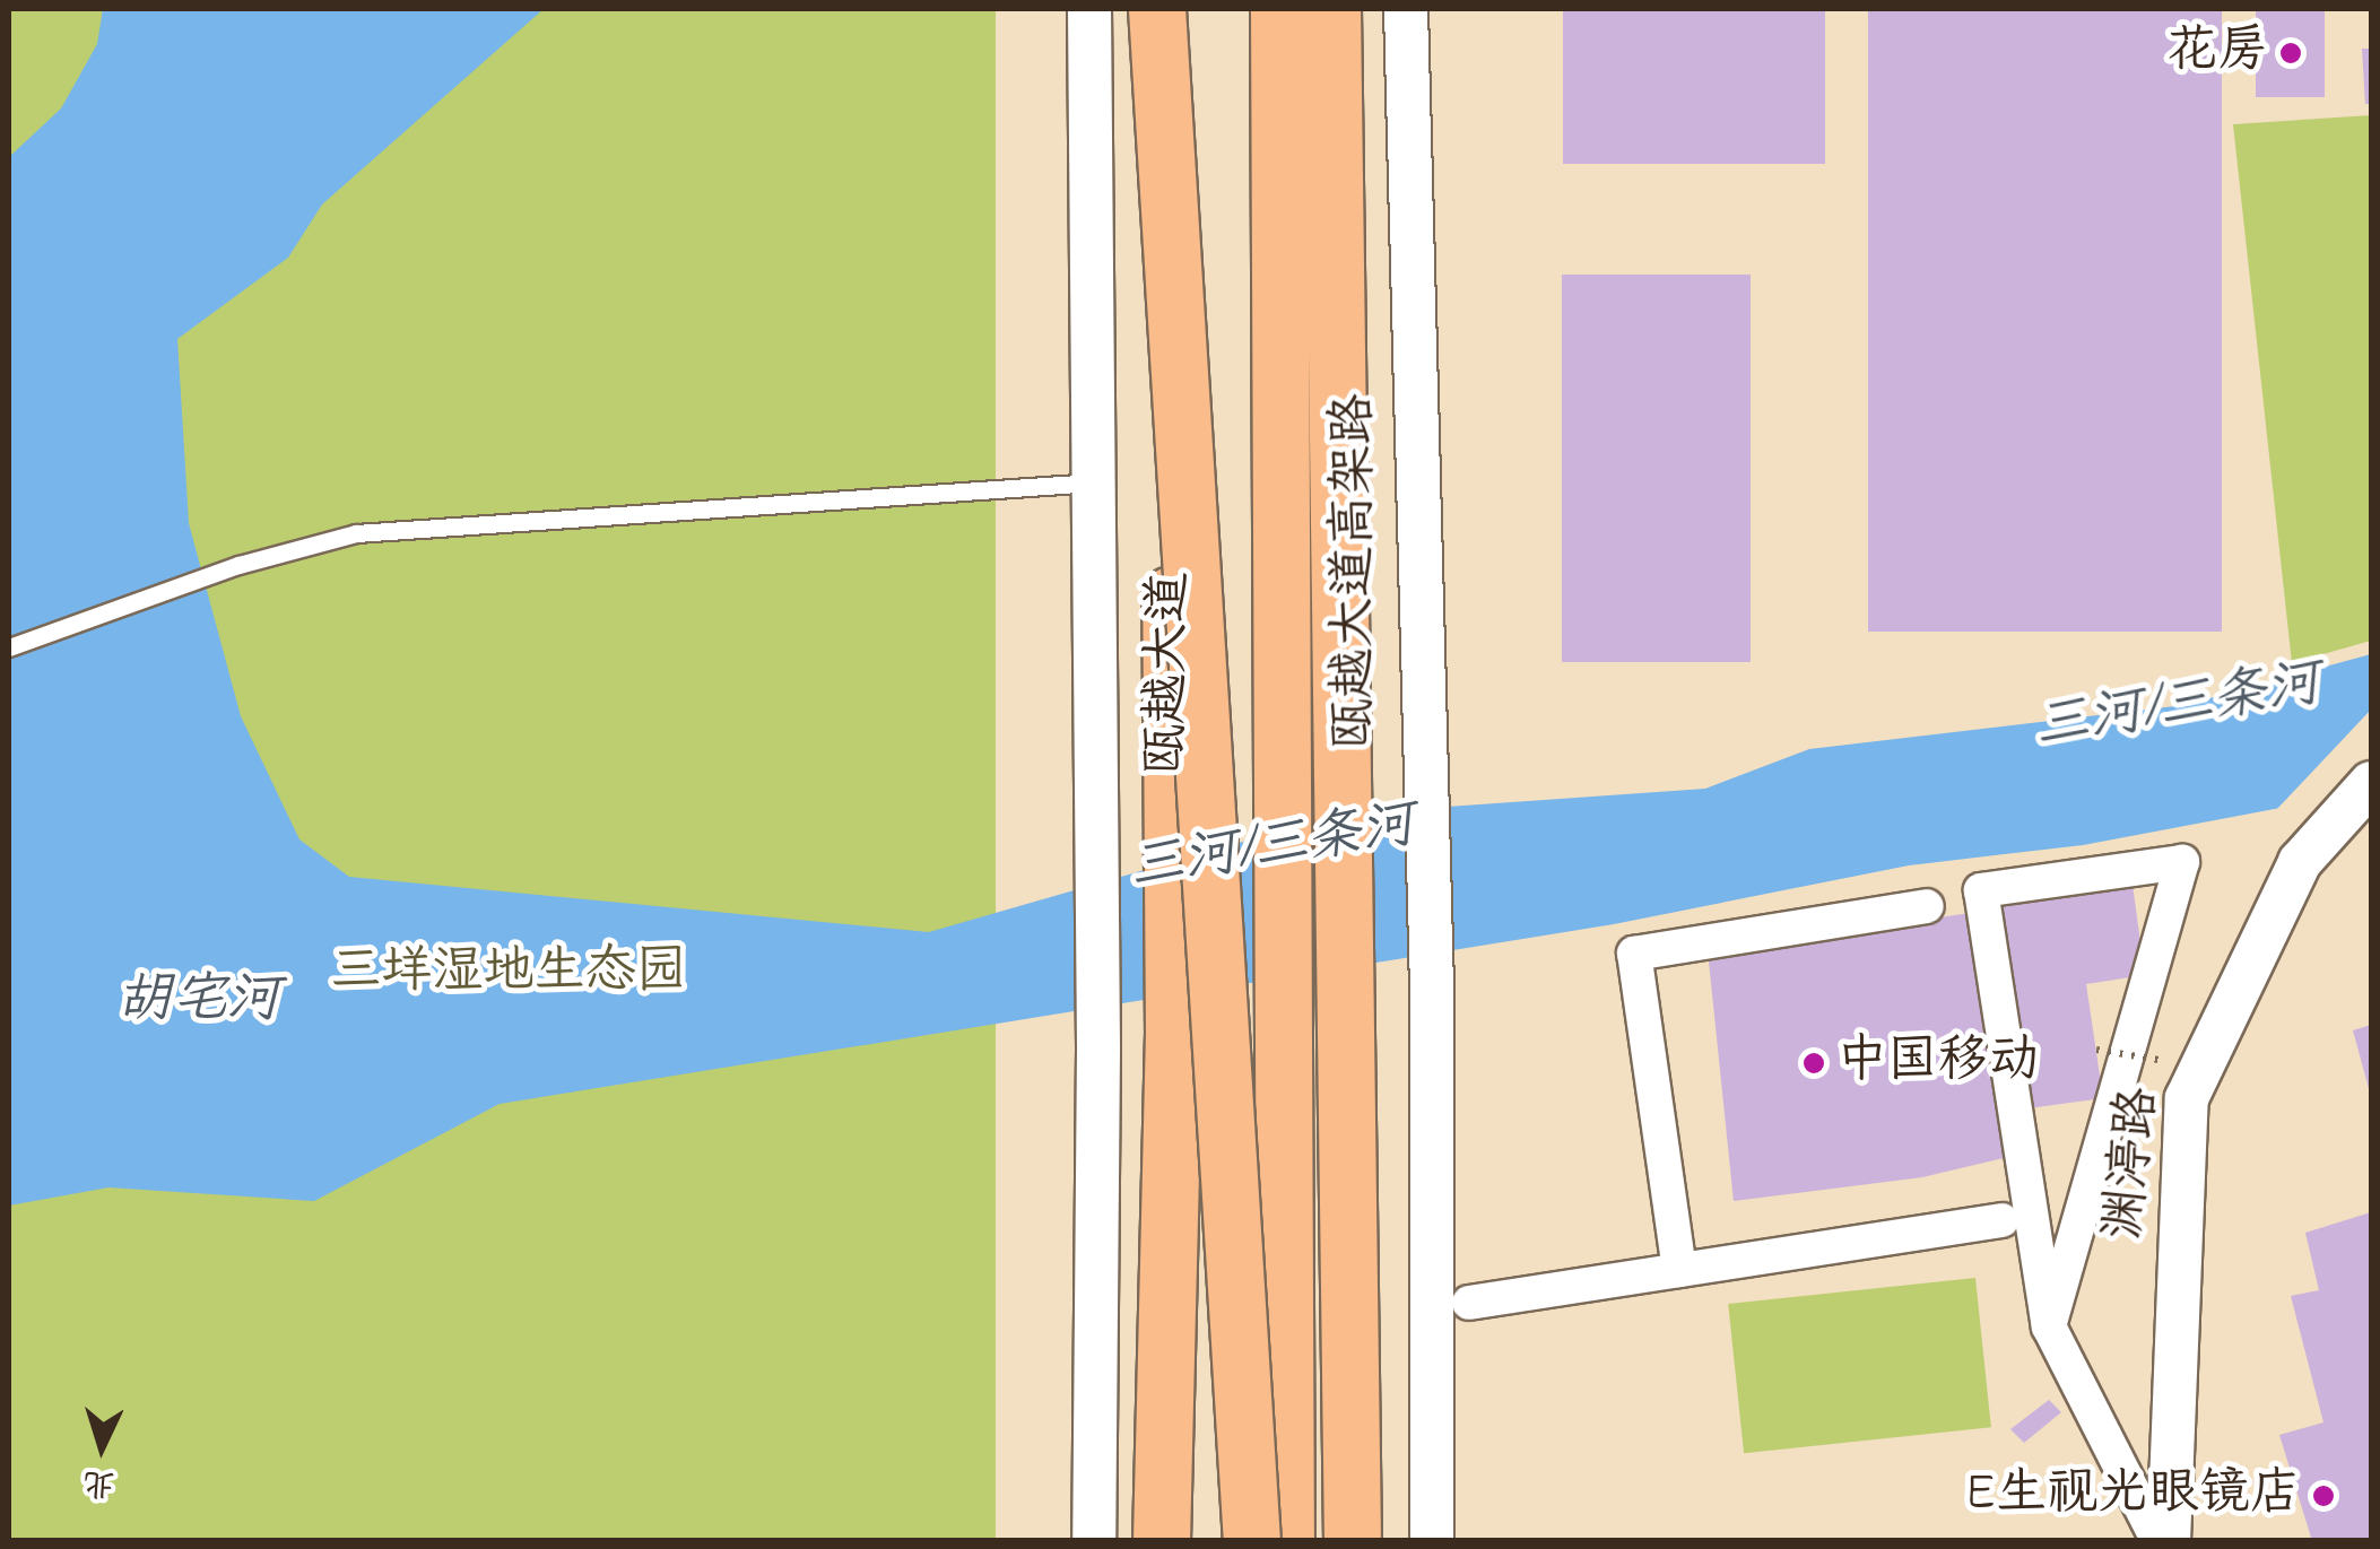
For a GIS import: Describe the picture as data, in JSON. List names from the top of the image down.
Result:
{
  "streets": {
    "highway": ["瓯越大道高架路", "瓯越大道"],
    "street": ["渊渟路"]
  },
  "water": ["三河/三条河", "胡宅河"],
  "parks": ["三垟湿地生态园"],
  "places": ["花房", "中国移动", "E生视光眼镜店"],
  "north": "bottom"
}
